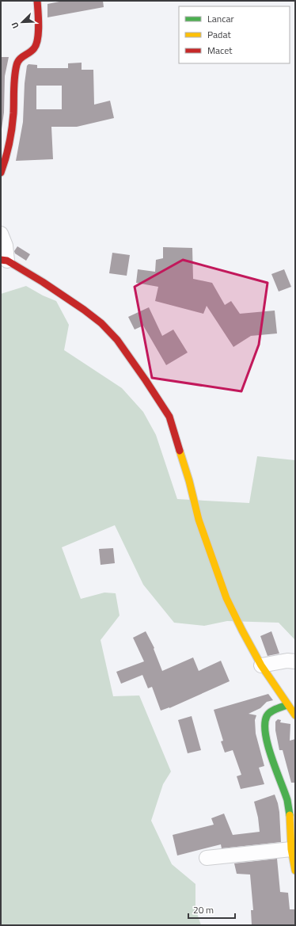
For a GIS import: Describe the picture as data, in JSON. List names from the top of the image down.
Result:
{
  "legend": ["Lancar", "Padat", "Macet"],
  "scale_bar": "20 m",
  "north": "bottom left"
}
